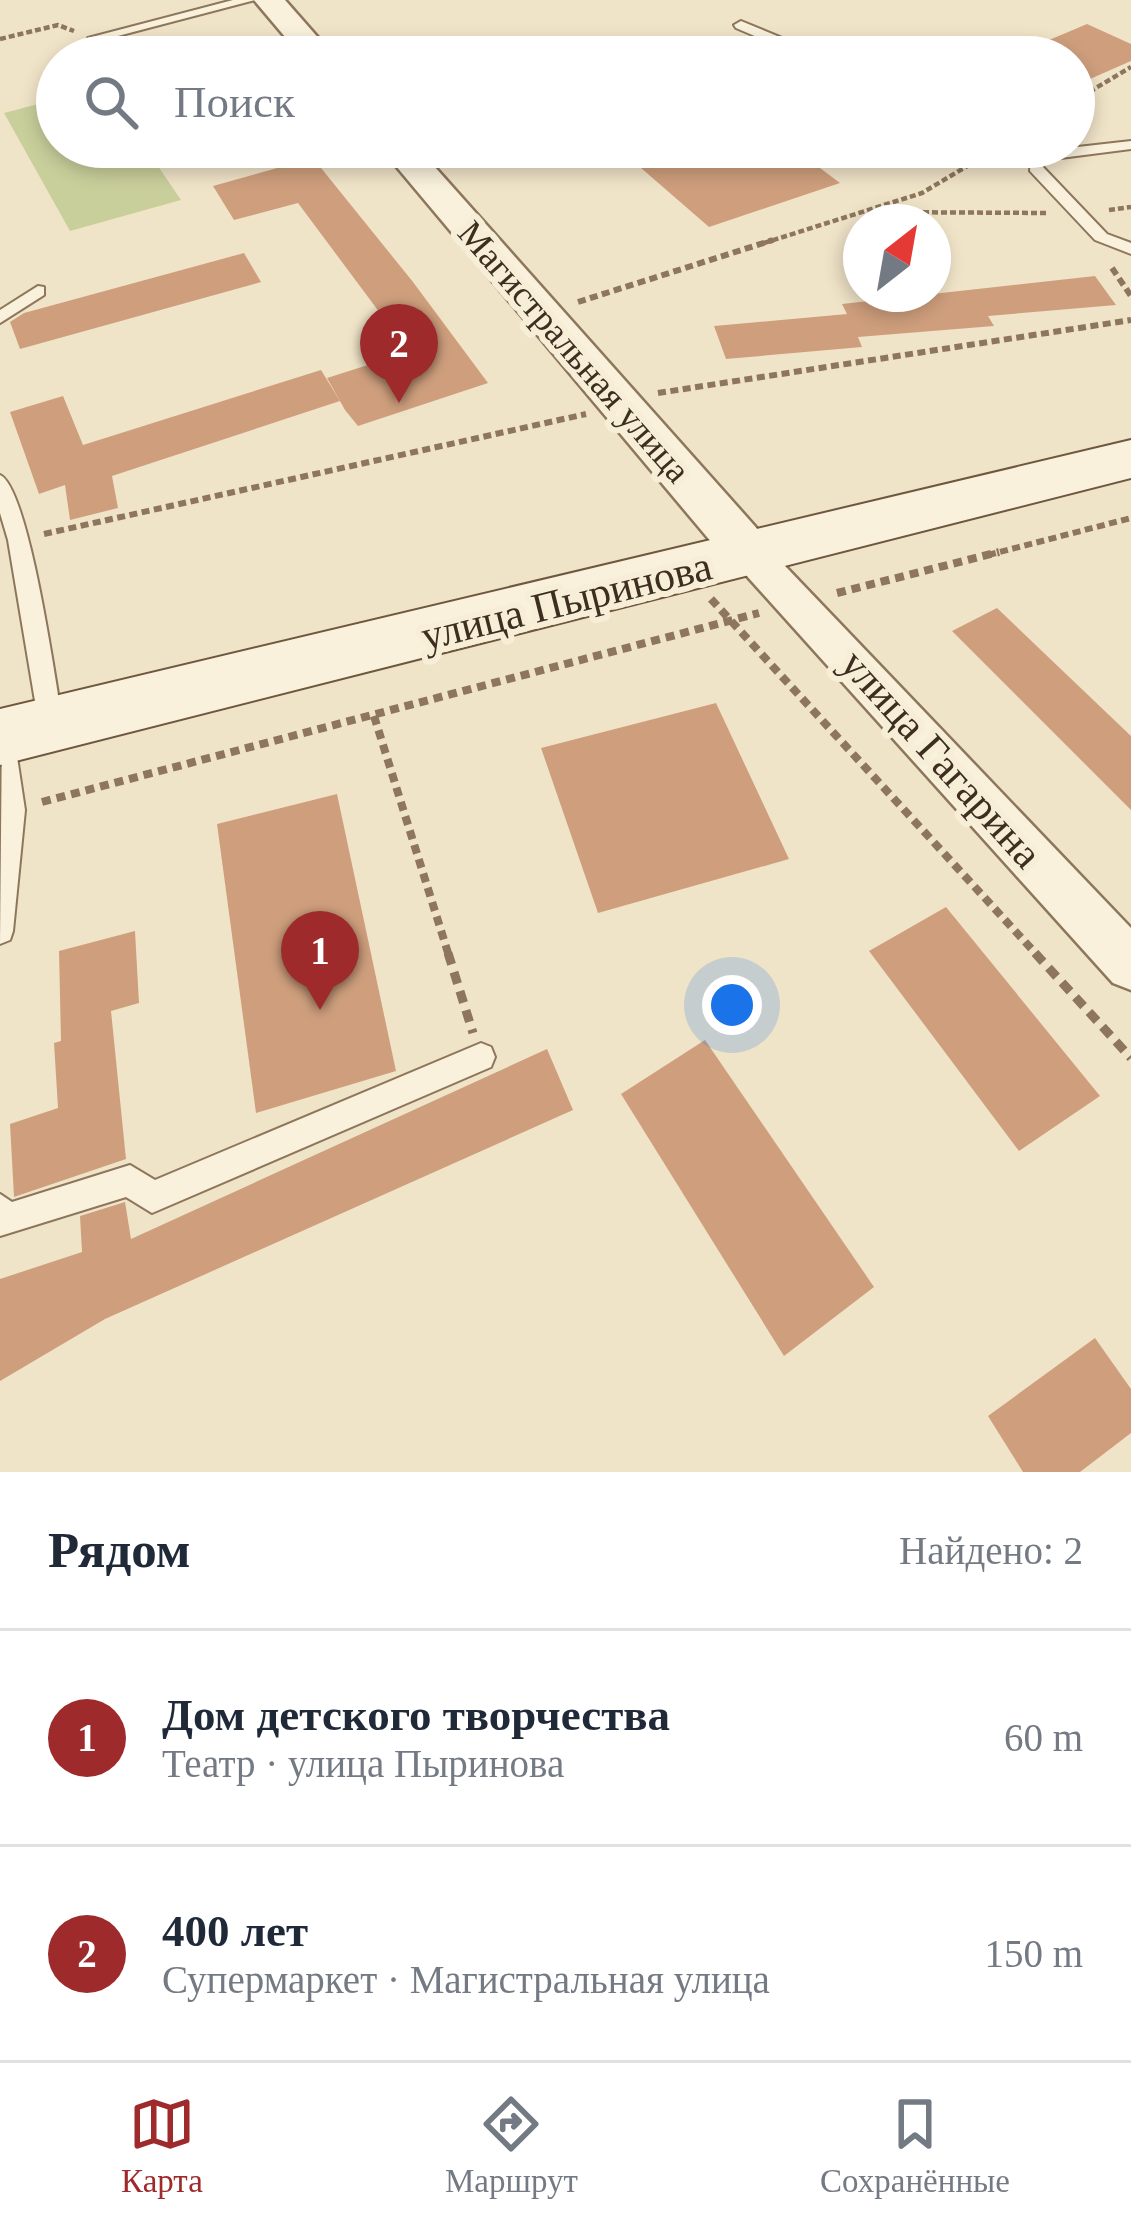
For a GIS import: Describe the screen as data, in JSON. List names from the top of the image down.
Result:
{
  "streets": {
    "main road": ["улица Пыринова"],
    "street": ["Магистральная улица", "улица Гагарина"]
  },
  "crossings": [
    ["Магистральная улица", "улица Пыринова"],
    ["Магистральная улица", "улица Гагарина"],
    ["улица Пыринова", "улица Гагарина"]
  ],
  "north": "top right",
  "page": {
    "search": "Поиск",
    "pins": ["2", "1"],
    "heading": ["Рядом", "Найдено: 2"],
    "list": [
      {
        "mark": "1",
        "name": "Дом детского творчества",
        "note": "Театр · улица Пыринова",
        "value": "60 m"
      },
      {
        "mark": "2",
        "name": "400 лет",
        "note": "Супермаркет · Магистральная улица",
        "value": "150 m"
      }
    ],
    "nav": ["Карта", "Маршрут", "Сохранённые"]
  }
}
